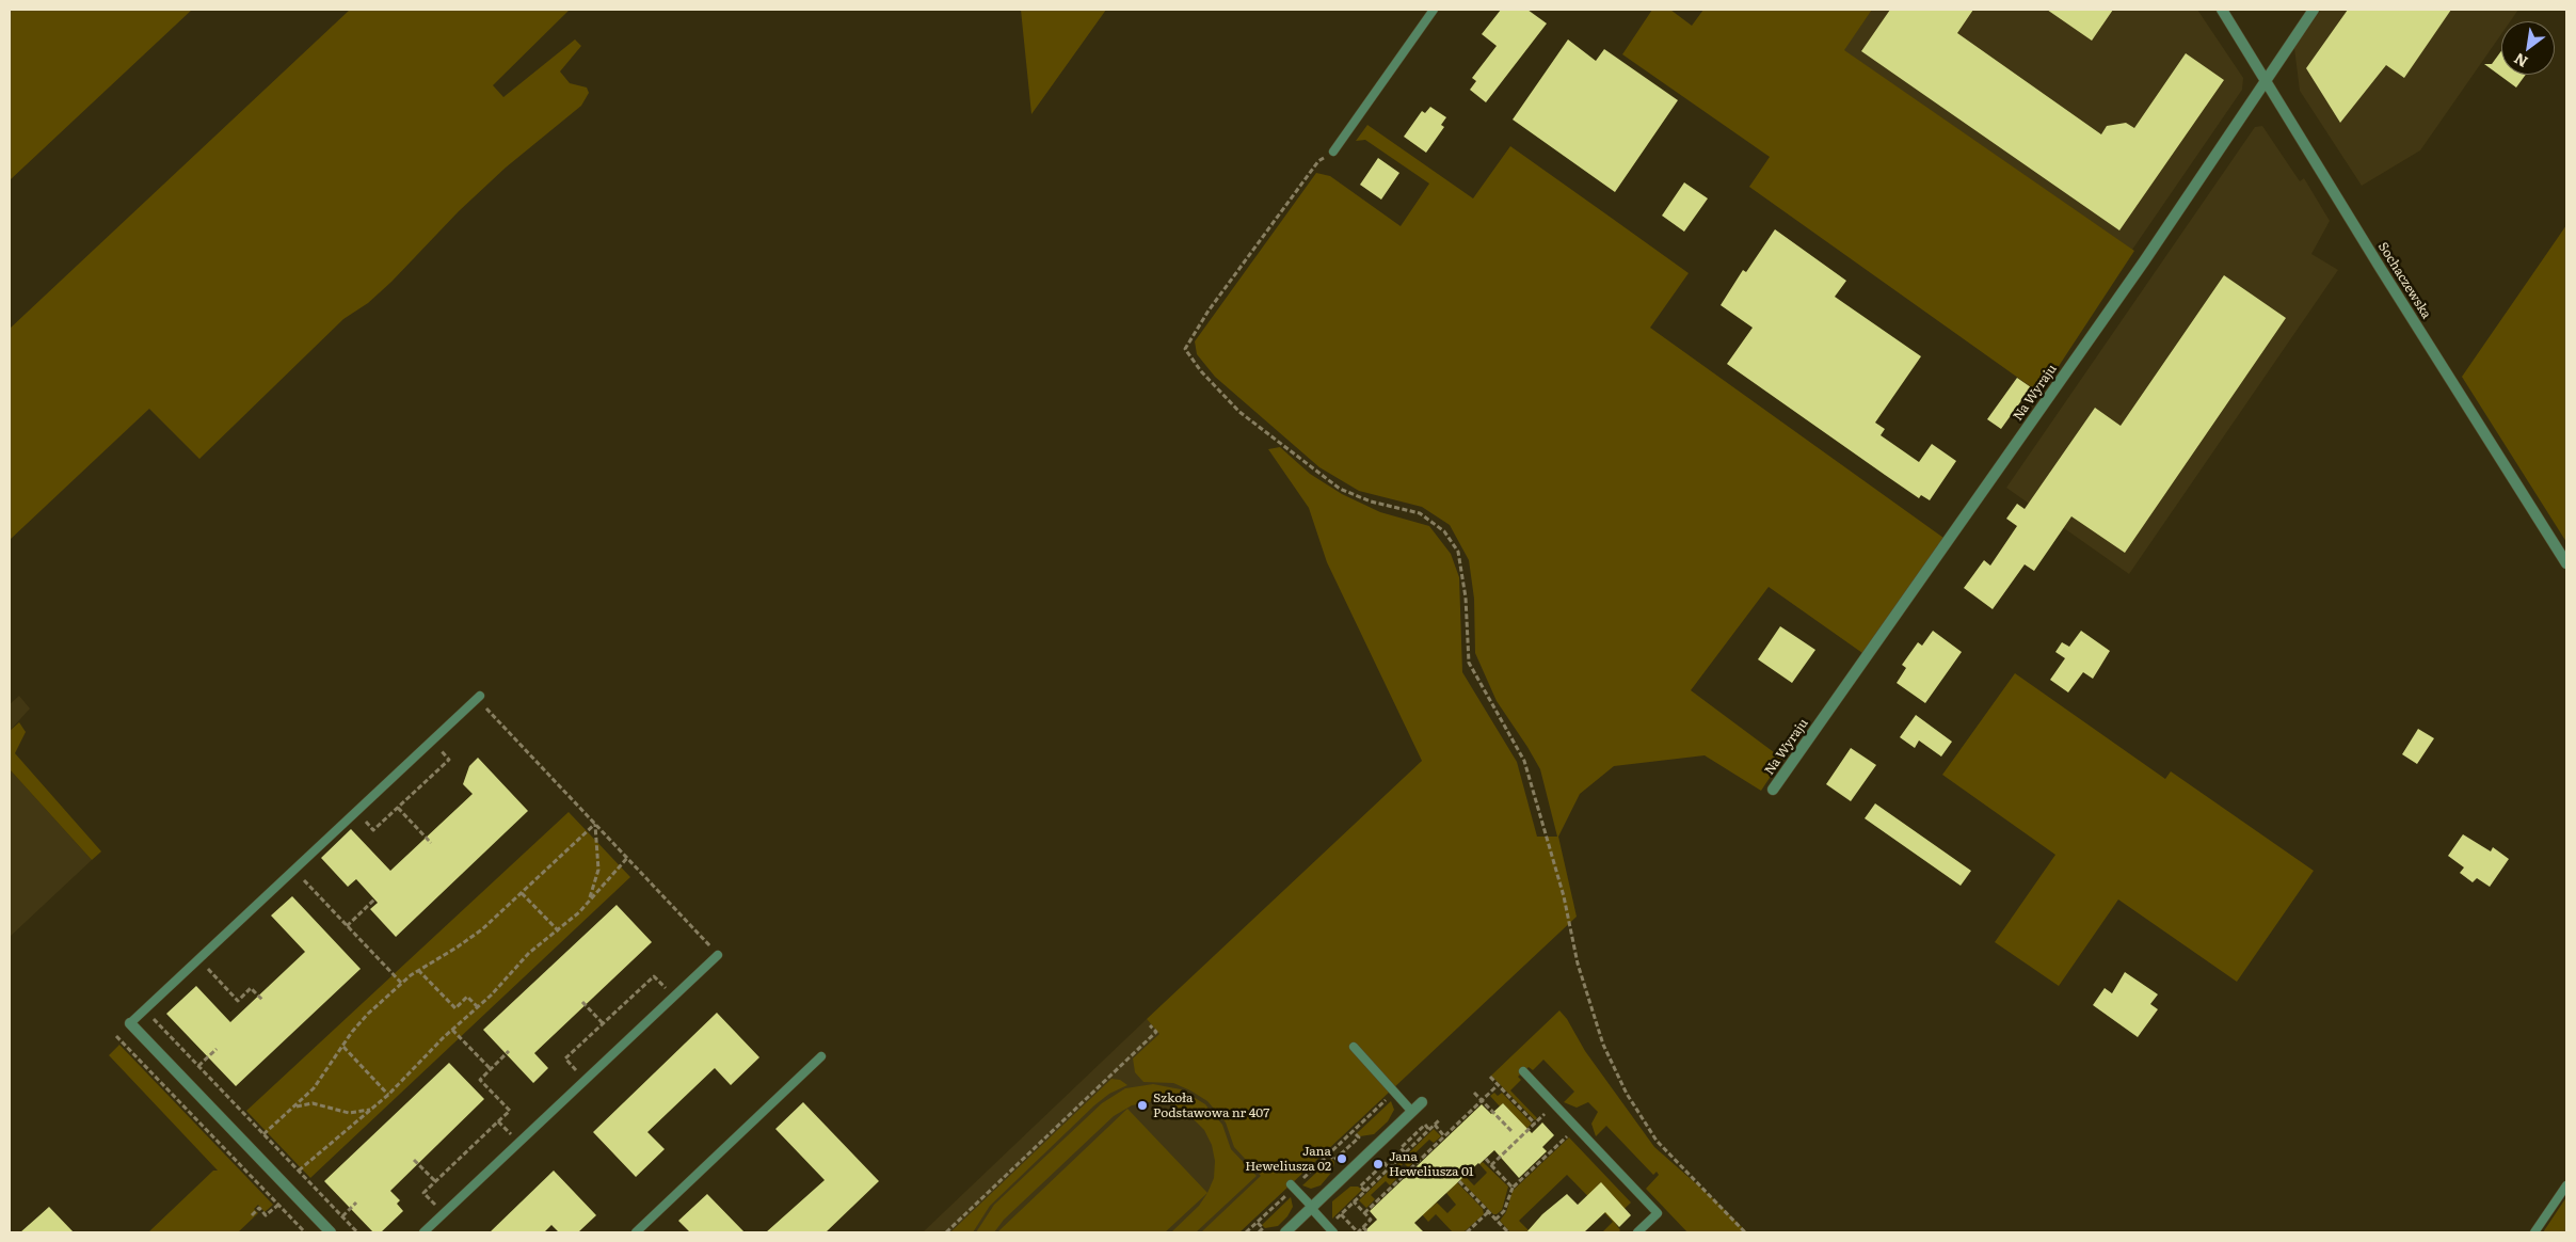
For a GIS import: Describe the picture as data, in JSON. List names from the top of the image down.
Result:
{
  "streets": {
    "street": ["Sochaczewska", "Na Wyraju"]
  },
  "crossings": [
    ["Sochaczewska", "Na Wyraju"]
  ],
  "places": ["Szkoła Podstawowa nr 407", "Jana Heweliusza 02", "Jana Heweliusza 01"],
  "north": "bottom left"
}
